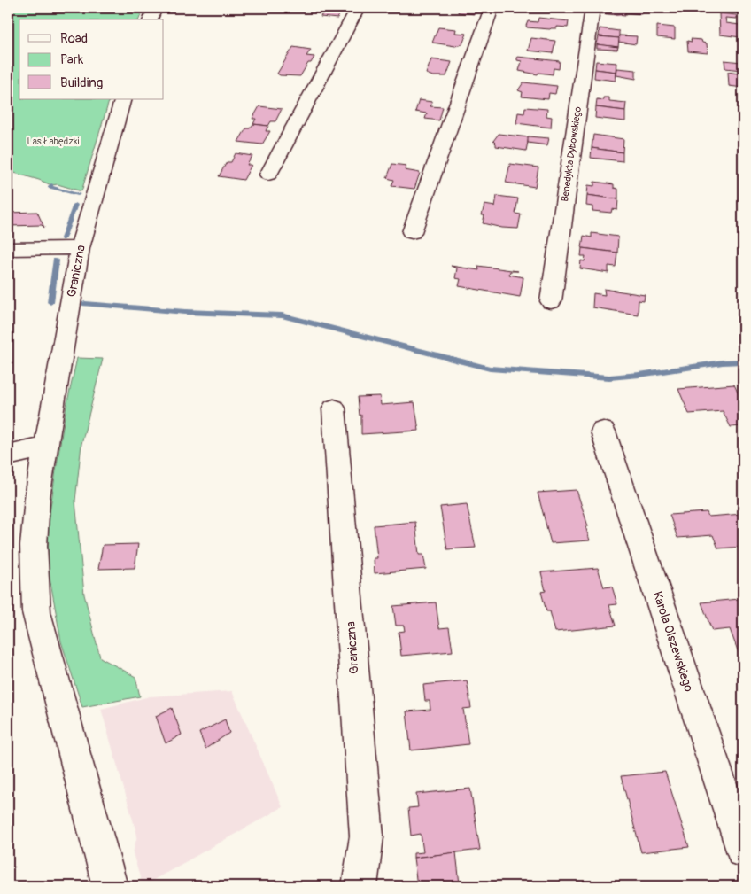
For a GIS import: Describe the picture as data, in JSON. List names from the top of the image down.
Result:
{
  "streets": {
    "street": ["Benedykta Dybowskiego", "Graniczna", "Karola Olszewskiego"]
  },
  "parks": ["Las Łabędzki"],
  "legend": ["Road", "Park", "Building"]
}
